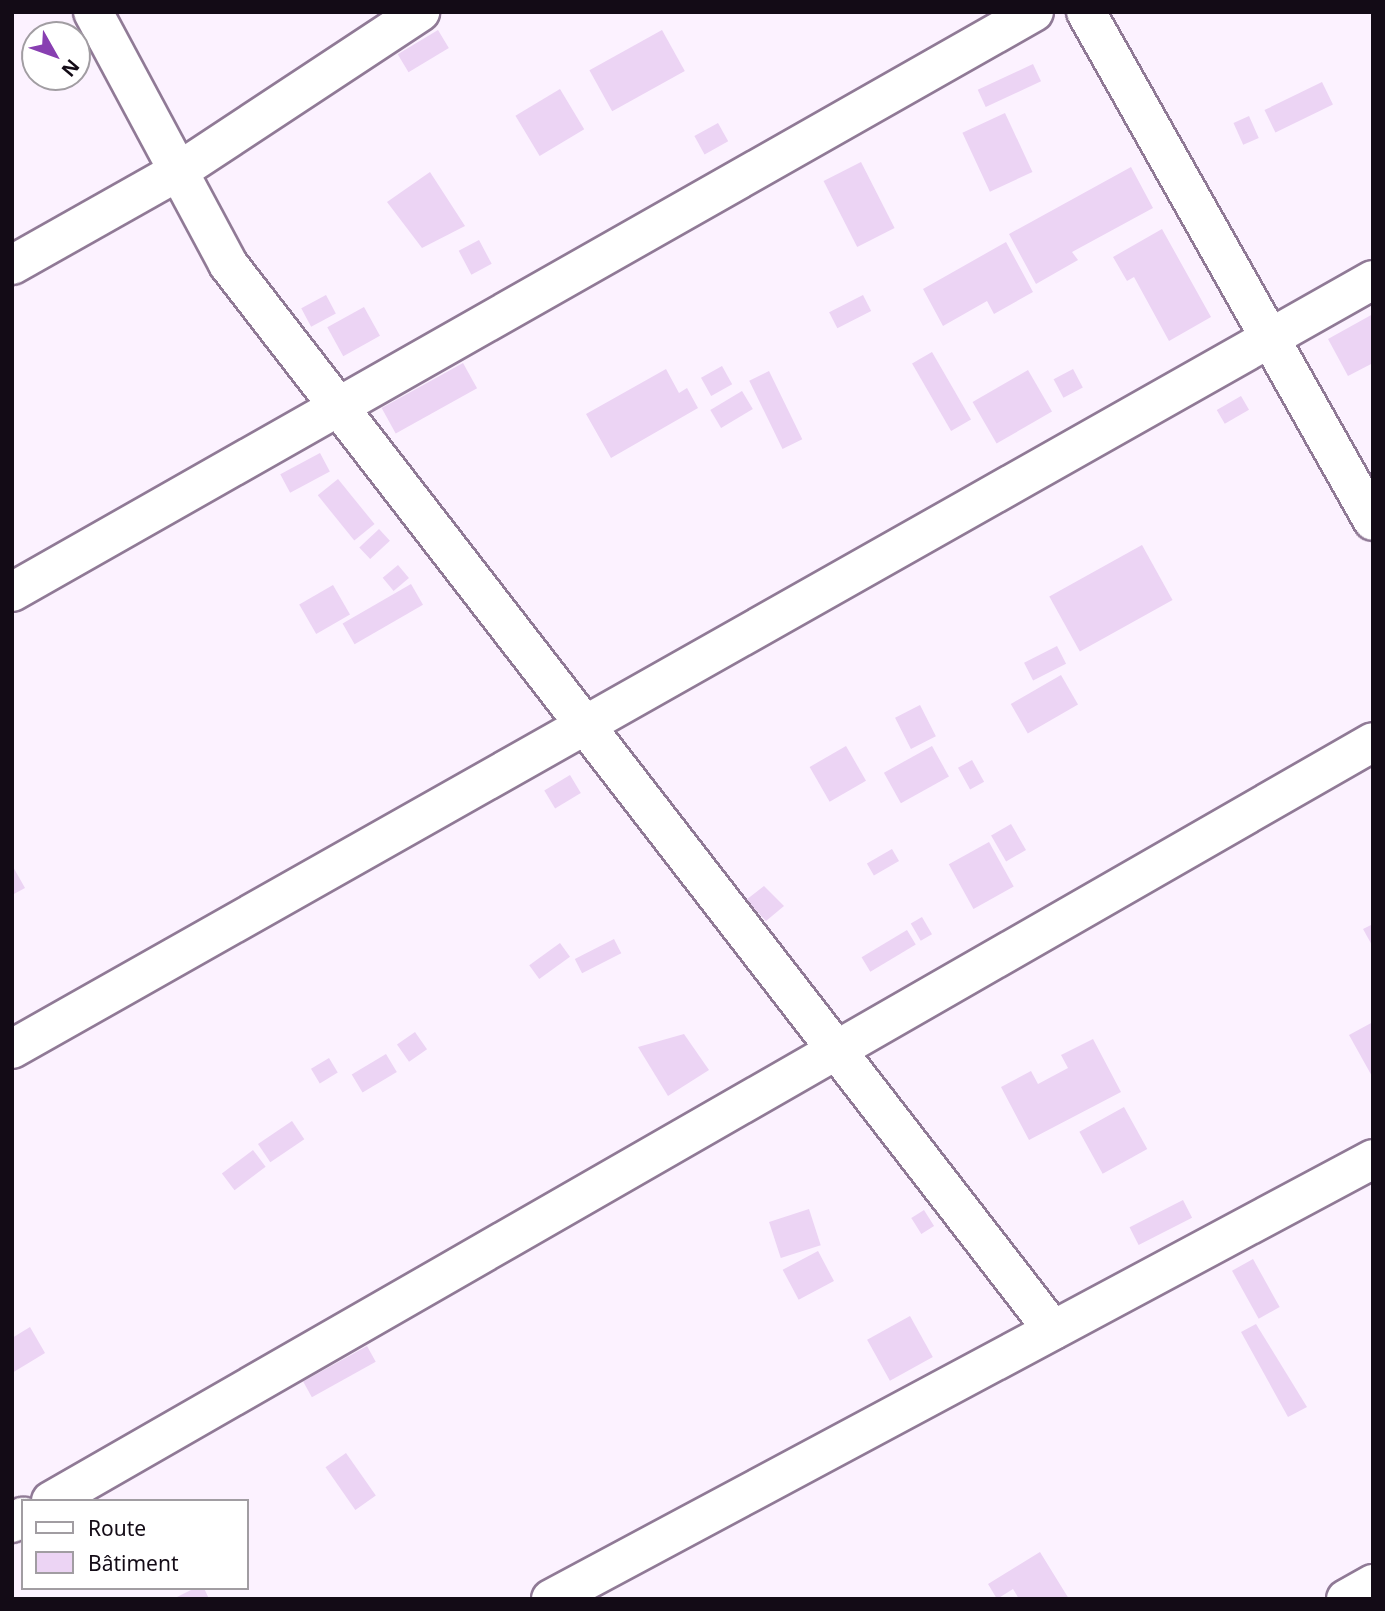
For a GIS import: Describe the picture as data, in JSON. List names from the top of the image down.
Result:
{
  "legend": ["Route", "Bâtiment"],
  "north": "bottom right"
}
